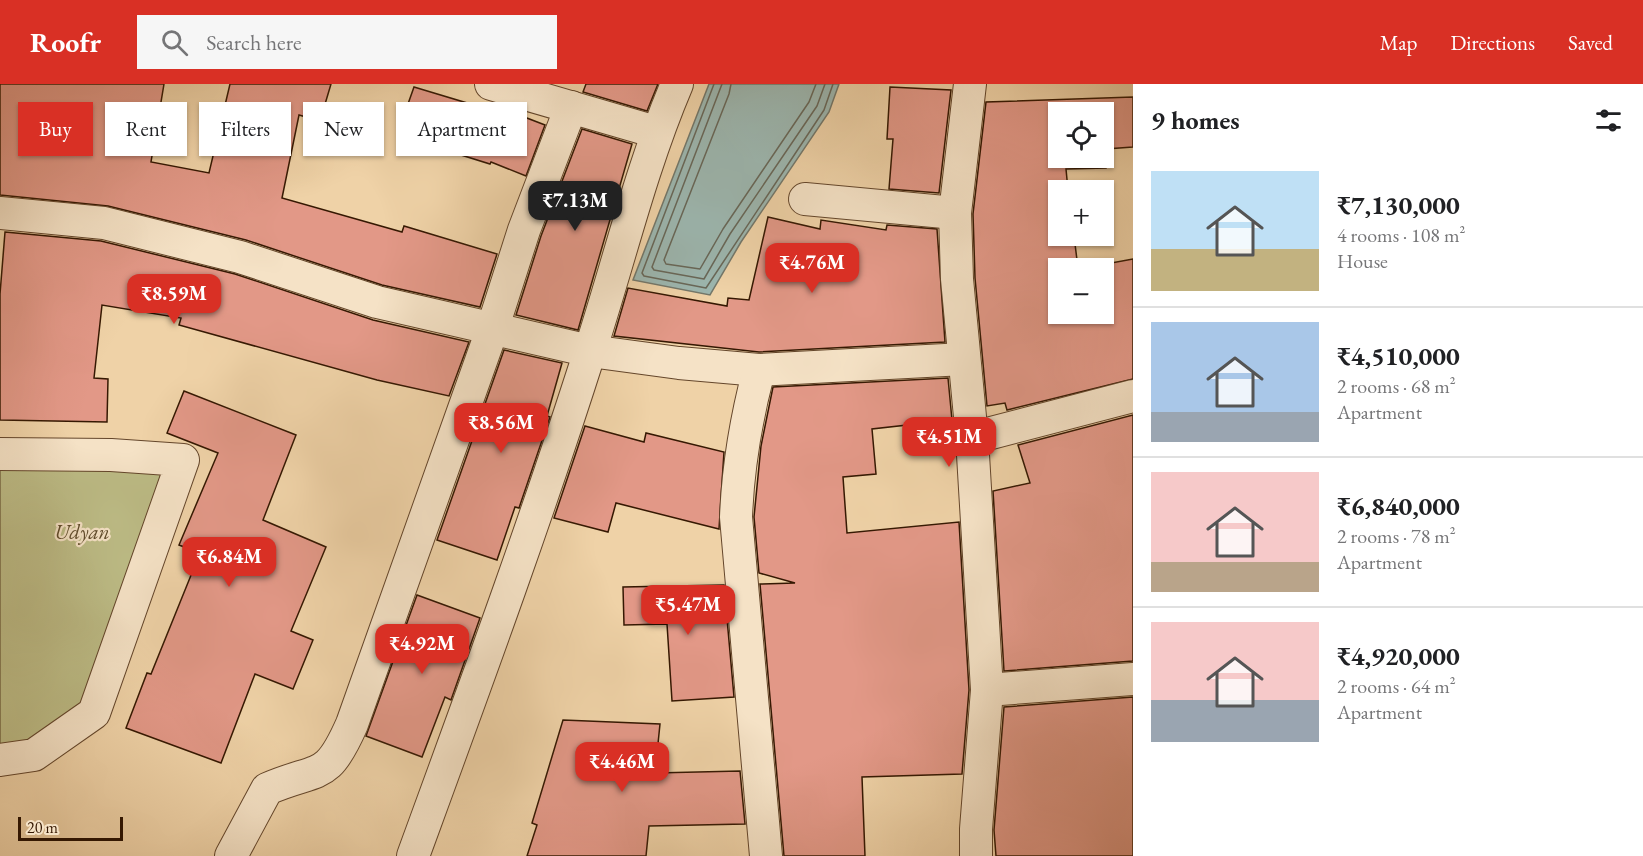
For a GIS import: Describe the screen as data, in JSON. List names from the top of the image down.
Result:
{
  "parks": ["Udyan"],
  "scale_bar": "20 m",
  "page": {
    "header": "Roofr",
    "search": "Search here",
    "nav": ["Map", "Directions", "Saved"],
    "heading": "9 homes",
    "map_buttons": ["+", "−"],
    "chip": [
      "Buy",
      "Rent",
      "Filters",
      "New",
      "Apartment"
    ],
    "list": [
      {
        "name": "₹7,130,000",
        "note": "4 rooms · 108 m² · House"
      },
      {
        "name": "₹4,510,000",
        "note": "2 rooms · 68 m² · Apartment"
      },
      {
        "name": "₹6,840,000",
        "note": "2 rooms · 78 m² · Apartment"
      },
      {
        "name": "₹4,920,000",
        "note": "2 rooms · 64 m² · Apartment"
      }
    ],
    "price": [
      "₹7.13M",
      "₹4.76M",
      "₹8.59M",
      "₹8.56M",
      "₹4.51M",
      "₹6.84M",
      "₹5.47M",
      "₹4.92M",
      "₹4.46M"
    ],
    "scale": "20 m"
  }
}
